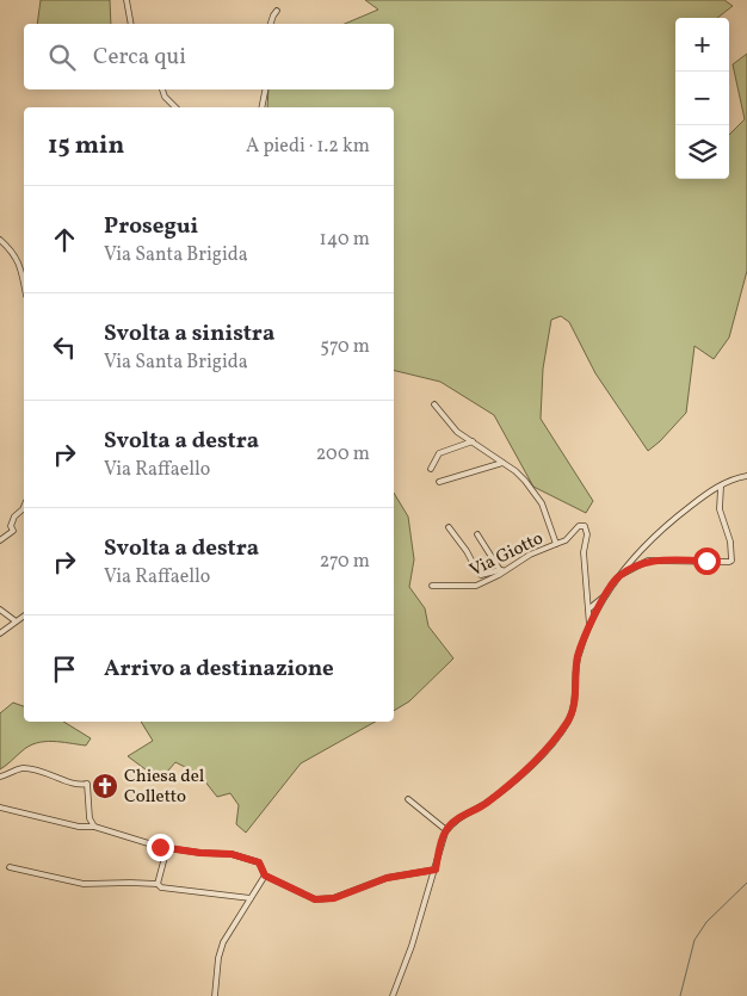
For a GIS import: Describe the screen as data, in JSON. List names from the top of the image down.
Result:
{
  "streets": {
    "street": ["Via Giotto"]
  },
  "places": {
    "church": ["Chiesa del Colletto"]
  },
  "page": {
    "map_buttons": ["+", "−"],
    "search": "Cerca qui",
    "heading": ["15 min", "A piedi · 1.2 km"],
    "list": [
      ["Prosegui", "Via Santa Brigida", "140 m"],
      ["Svolta a sinistra", "Via Santa Brigida", "570 m"],
      ["Svolta a destra", "Via Raffaello", "200 m"],
      ["Svolta a destra", "Via Raffaello", "270 m"],
      "Arrivo a destinazione"
    ]
  }
}
